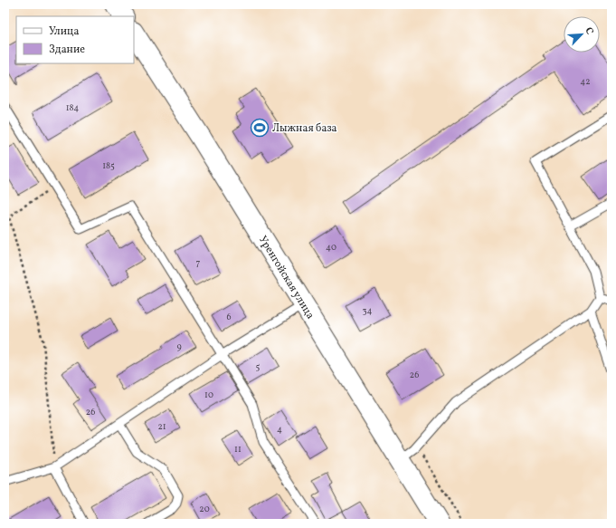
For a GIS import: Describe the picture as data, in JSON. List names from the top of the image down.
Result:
{
  "streets": {
    "street": ["Уренгойская улица"]
  },
  "places": {
    "sports": ["Лыжная база"]
  },
  "house_numbers": [
    "42",
    "184",
    "185",
    "40",
    "7",
    "34",
    "6",
    "9",
    "5",
    "26",
    "10",
    "26",
    "21",
    "4",
    "11",
    "20"
  ],
  "legend": ["Улица", "Здание"],
  "north": "top right"
}
